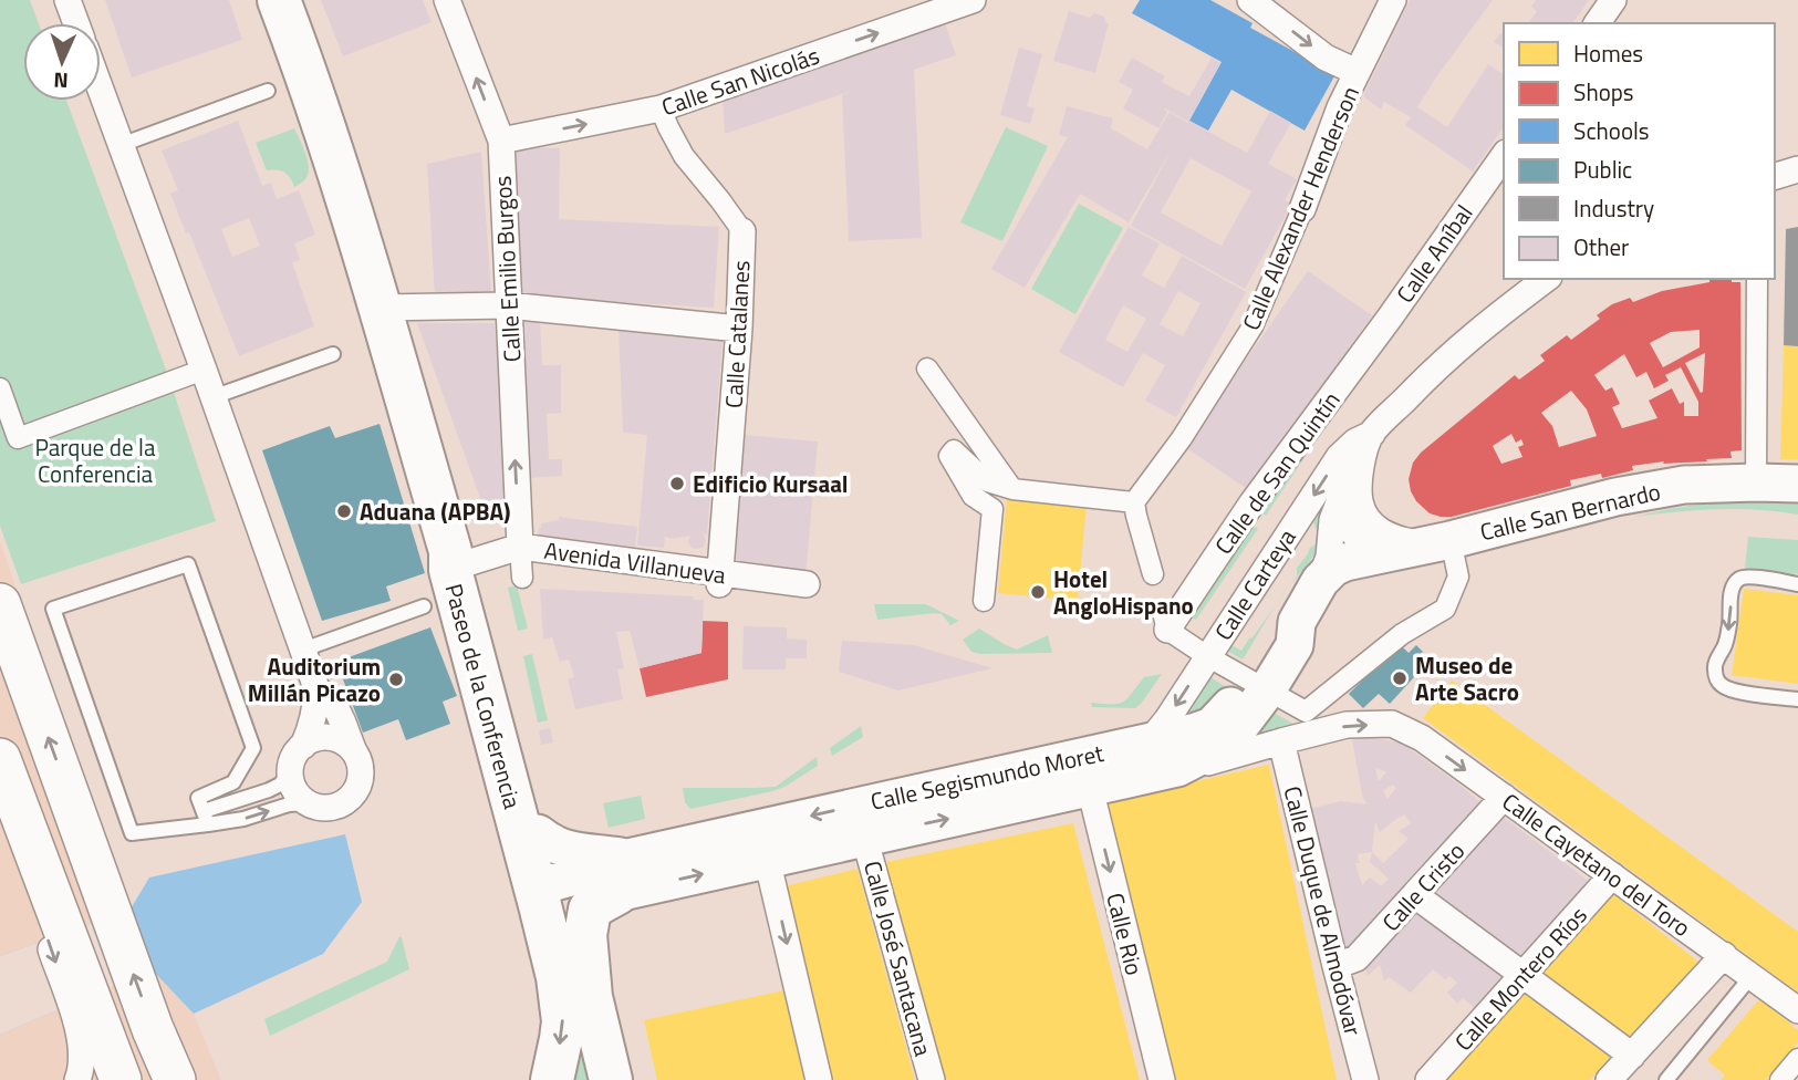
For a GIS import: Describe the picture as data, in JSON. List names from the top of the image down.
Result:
{
  "streets": {
    "highway": ["Paseo de la Conferencia"],
    "main road": ["Calle San Bernardo", "Calle Segismundo Moret"],
    "street": [
      "Calle San Nicolás",
      "Calle Alexander Henderson",
      "Calle Aníbal",
      "Calle Emilio Burgos",
      "Calle Catalanes",
      "Calle de San Quintín",
      "Avenida Villanueva",
      "Calle Carteya",
      "Calle Cayetano del Toro",
      "Calle Cristo",
      "Calle Duque de Almodóvar",
      "Calle Rio",
      "Calle José Santacana",
      "Calle Montero Ríos"
    ]
  },
  "crossings": [
    ["Calle San Nicolás", "Calle Emilio Burgos"],
    ["Calle San Nicolás", "Calle Catalanes"],
    ["Calle Aníbal", "Calle de San Quintín"],
    ["Calle Emilio Burgos", "Avenida Villanueva"],
    ["Calle Catalanes", "Avenida Villanueva"],
    ["Calle San Bernardo", "Calle Carteya"],
    ["Avenida Villanueva", "Paseo de la Conferencia"],
    ["Calle Carteya", "Calle Segismundo Moret"],
    ["Paseo de la Conferencia", "Calle Segismundo Moret"],
    ["Calle Segismundo Moret", "Calle Rio"],
    ["Calle Segismundo Moret", "Calle José Santacana"],
    ["Calle Cayetano del Toro", "Calle Cristo"],
    ["Calle Cayetano del Toro", "Calle Montero Ríos"],
    ["Calle Cristo", "Calle Duque de Almodóvar"]
  ],
  "one_way": [
    "Calle Emilio Burgos",
    "Calle Carteya",
    "Calle Cayetano del Toro",
    "Calle Rio"
  ],
  "parks": ["Parque de la Conferencia"],
  "places": [
    "Edificio Kursaal",
    "Aduana (APBA)",
    "Hotel AngloHispano",
    "Museo de Arte Sacro",
    "Auditorium Millán Picazo"
  ],
  "legend": [
    "Homes",
    "Shops",
    "Schools",
    "Public",
    "Industry",
    "Other"
  ],
  "north": "bottom"
}
